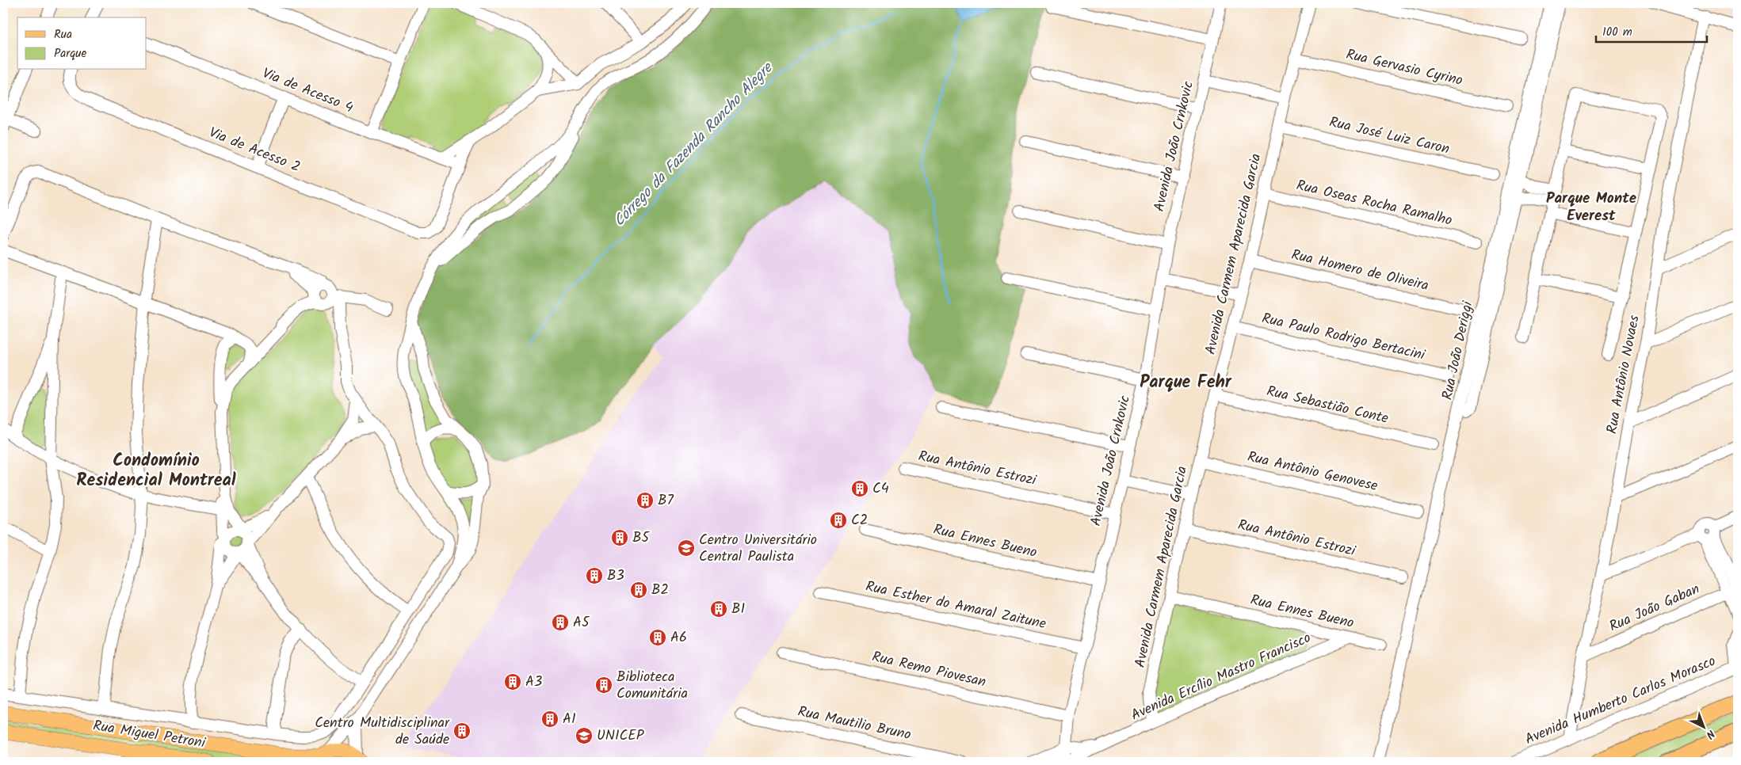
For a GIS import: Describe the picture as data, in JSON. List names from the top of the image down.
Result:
{
  "streets": {
    "main road": ["Rua Miguel Petroni"],
    "street": [
      "Rua Gervasio Cyrino",
      "Via de Acesso 4",
      "Rua José Luiz Caron",
      "Avenida João Crnkovic",
      "Via de Acesso 2",
      "Rua Oseas Rocha Ramalho",
      "Avenida Carmem Aparecida Garcia",
      "Rua Homero de Oliveira",
      "Rua Paulo Rodrigo Bertacini",
      "Rua João Deriggi",
      "Rua Antônio Novaes",
      "Rua Sebastião Conte",
      "Rua Antônio Estrozi",
      "Rua Antônio Genovese",
      "Rua Ennes Bueno",
      "Rua Esther do Amaral Zaitune",
      "Rua João Gaban",
      "Rua Remo Piovesan",
      "Avenida Ercílio Mastro Francisco",
      "Avenida Humberto Carlos Morasco",
      "Rua Mautilio Bruno"
    ]
  },
  "crossings": [
    ["Rua Gervasio Cyrino", "Avenida Carmem Aparecida Garcia"],
    ["Via de Acesso 4", "Via de Acesso 2"],
    ["Rua José Luiz Caron", "Avenida Carmem Aparecida Garcia"],
    ["Avenida João Crnkovic", "Rua Antônio Estrozi"],
    ["Avenida João Crnkovic", "Rua Ennes Bueno"],
    ["Avenida João Crnkovic", "Rua Esther do Amaral Zaitune"],
    ["Avenida João Crnkovic", "Rua Remo Piovesan"],
    ["Avenida João Crnkovic", "Avenida Ercílio Mastro Francisco"],
    ["Rua Oseas Rocha Ramalho", "Avenida Carmem Aparecida Garcia"],
    ["Avenida Carmem Aparecida Garcia", "Rua Homero de Oliveira"],
    ["Avenida Carmem Aparecida Garcia", "Rua Paulo Rodrigo Bertacini"],
    ["Avenida Carmem Aparecida Garcia", "Rua Sebastião Conte"],
    ["Avenida Carmem Aparecida Garcia", "Rua Antônio Estrozi"],
    ["Avenida Carmem Aparecida Garcia", "Rua Antônio Genovese"],
    ["Avenida Carmem Aparecida Garcia", "Rua Ennes Bueno"],
    ["Avenida Carmem Aparecida Garcia", "Avenida Ercílio Mastro Francisco"],
    ["Rua Antônio Novaes", "Rua João Gaban"],
    ["Rua Antônio Novaes", "Avenida Humberto Carlos Morasco"],
    ["Rua Ennes Bueno", "Avenida Ercílio Mastro Francisco"]
  ],
  "districts": ["Parque Monte Everest", "Parque Fehr", "Condomínio Residencial Montreal"],
  "water": ["Córrego da Fazenda Rancho Alegre"],
  "places": {
    "building": [
      "C4",
      "B7",
      "C2",
      "B5",
      "B3",
      "B2",
      "B1",
      "A5",
      "A6",
      "A3",
      "Biblioteca Comunitária",
      "A1",
      "Centro Multidisciplinar de Saúde"
    ],
    "school or university": ["Centro Universitário Central Paulista", "UNICEP"]
  },
  "legend": ["Rua", "Parque"],
  "scale_bar": "100 m",
  "north": "bottom right"
}
